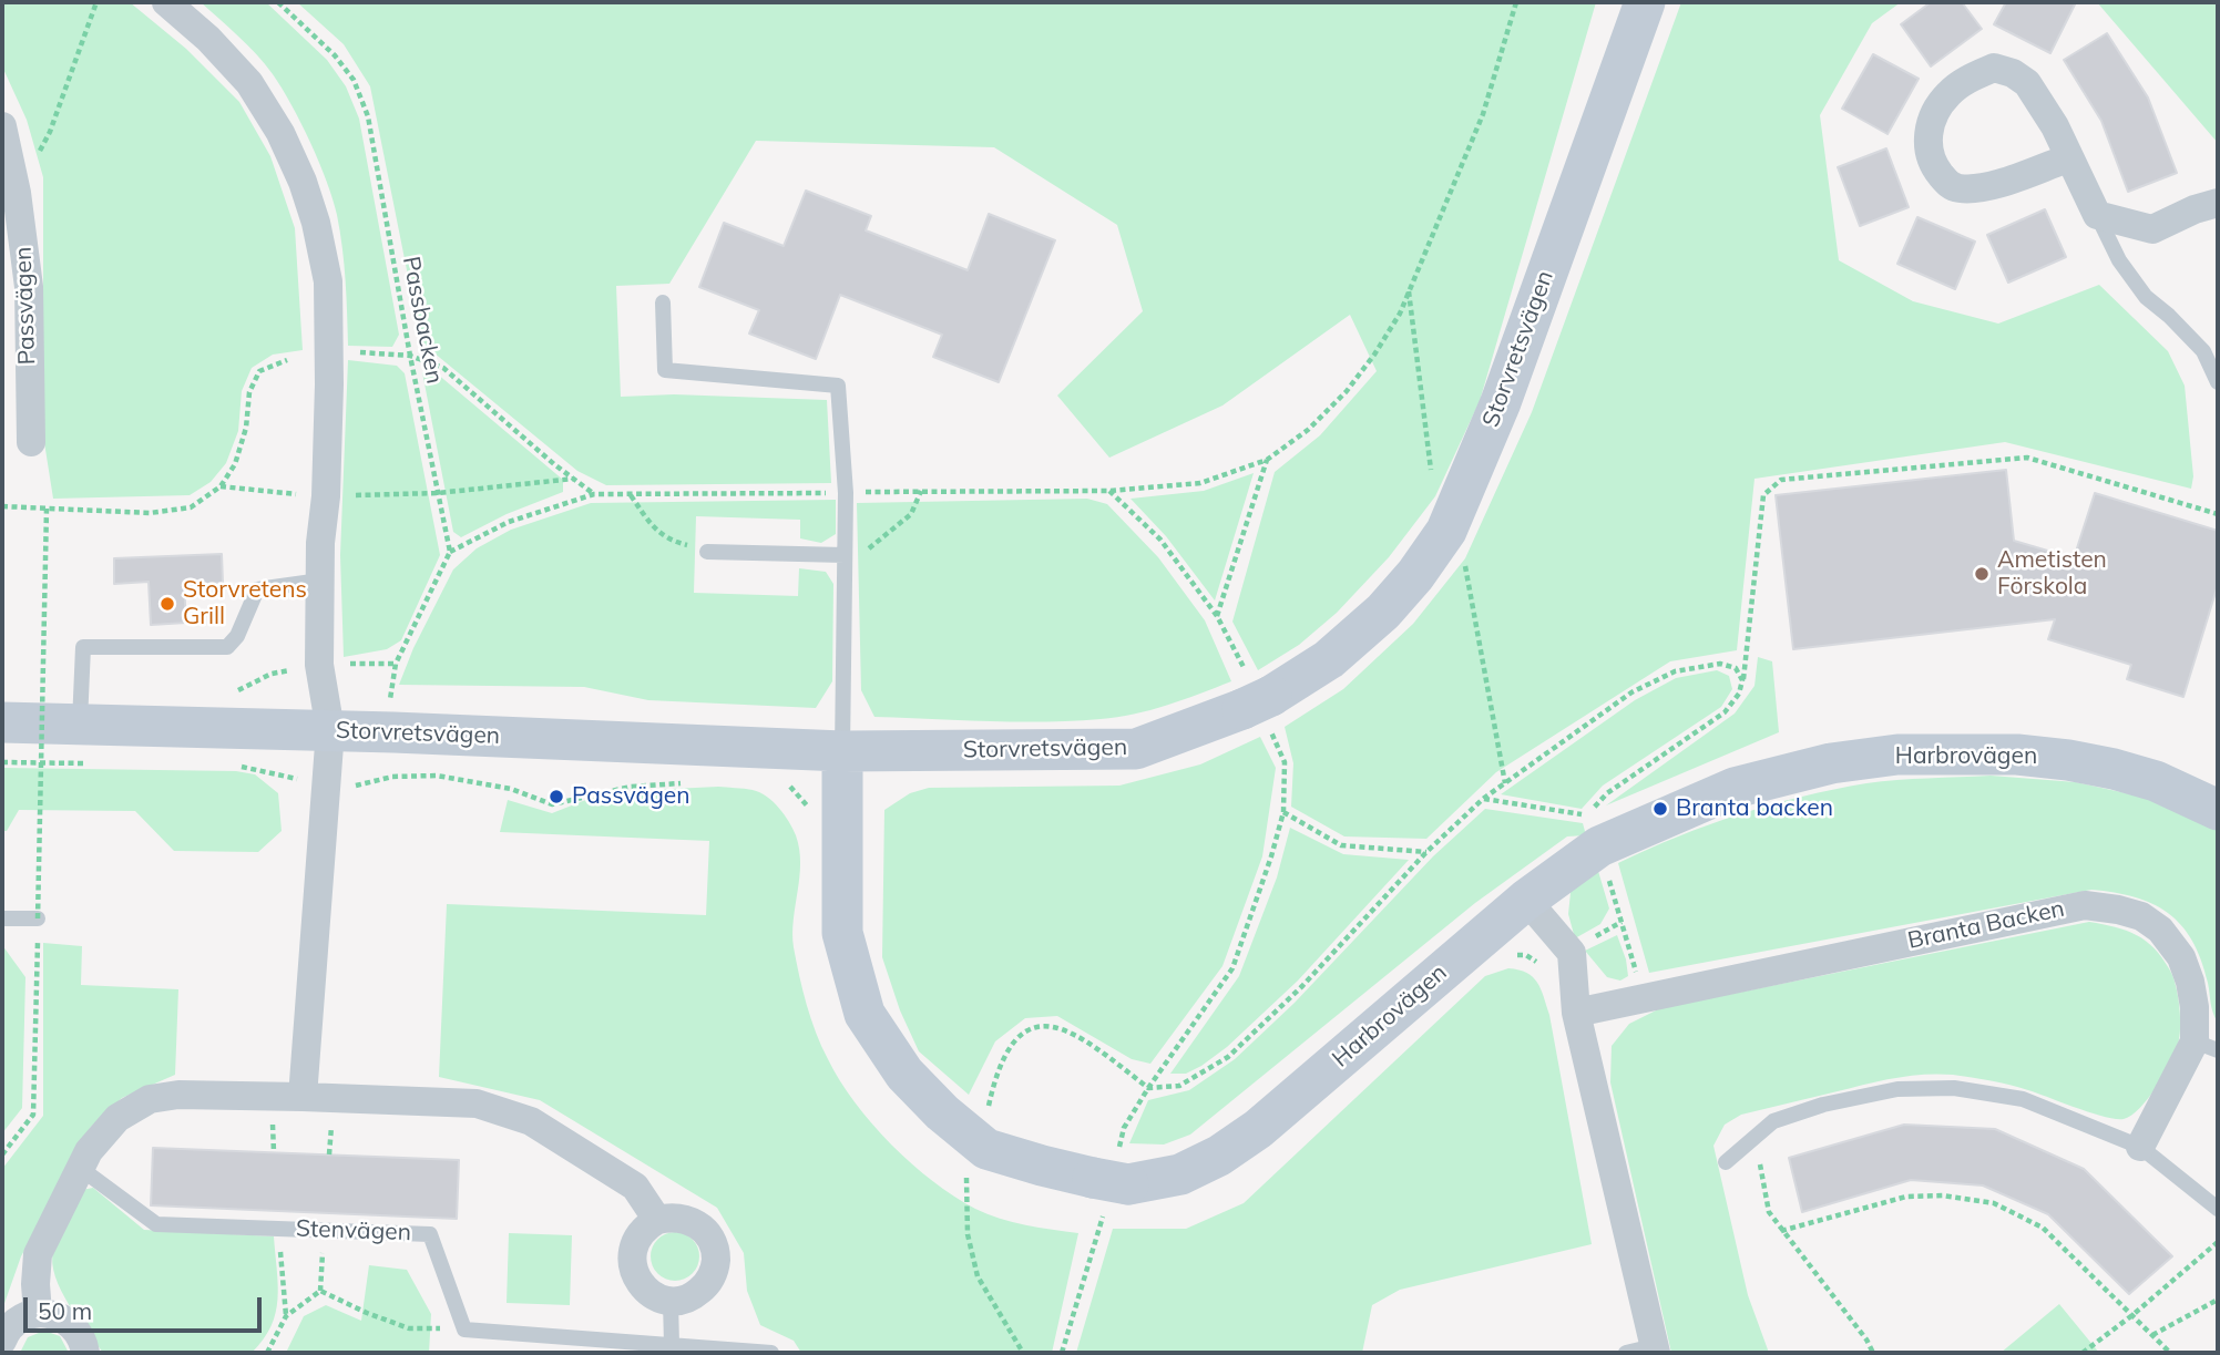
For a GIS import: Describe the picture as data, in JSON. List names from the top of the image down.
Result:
{
  "streets": {
    "street": [
      "Passvägen",
      "Storvretsvägen",
      "Harbrovägen",
      "Branta Backen"
    ],
    "lane": ["Stenvägen"],
    "path": ["Passbacken"]
  },
  "crossings": [
    ["Storvretsvägen", "Harbrovägen"]
  ],
  "places": [
    "Ametisten Förskola",
    "Storvretens Grill",
    "Passvägen",
    "Branta backen"
  ],
  "scale_bar": "50 m"
}
